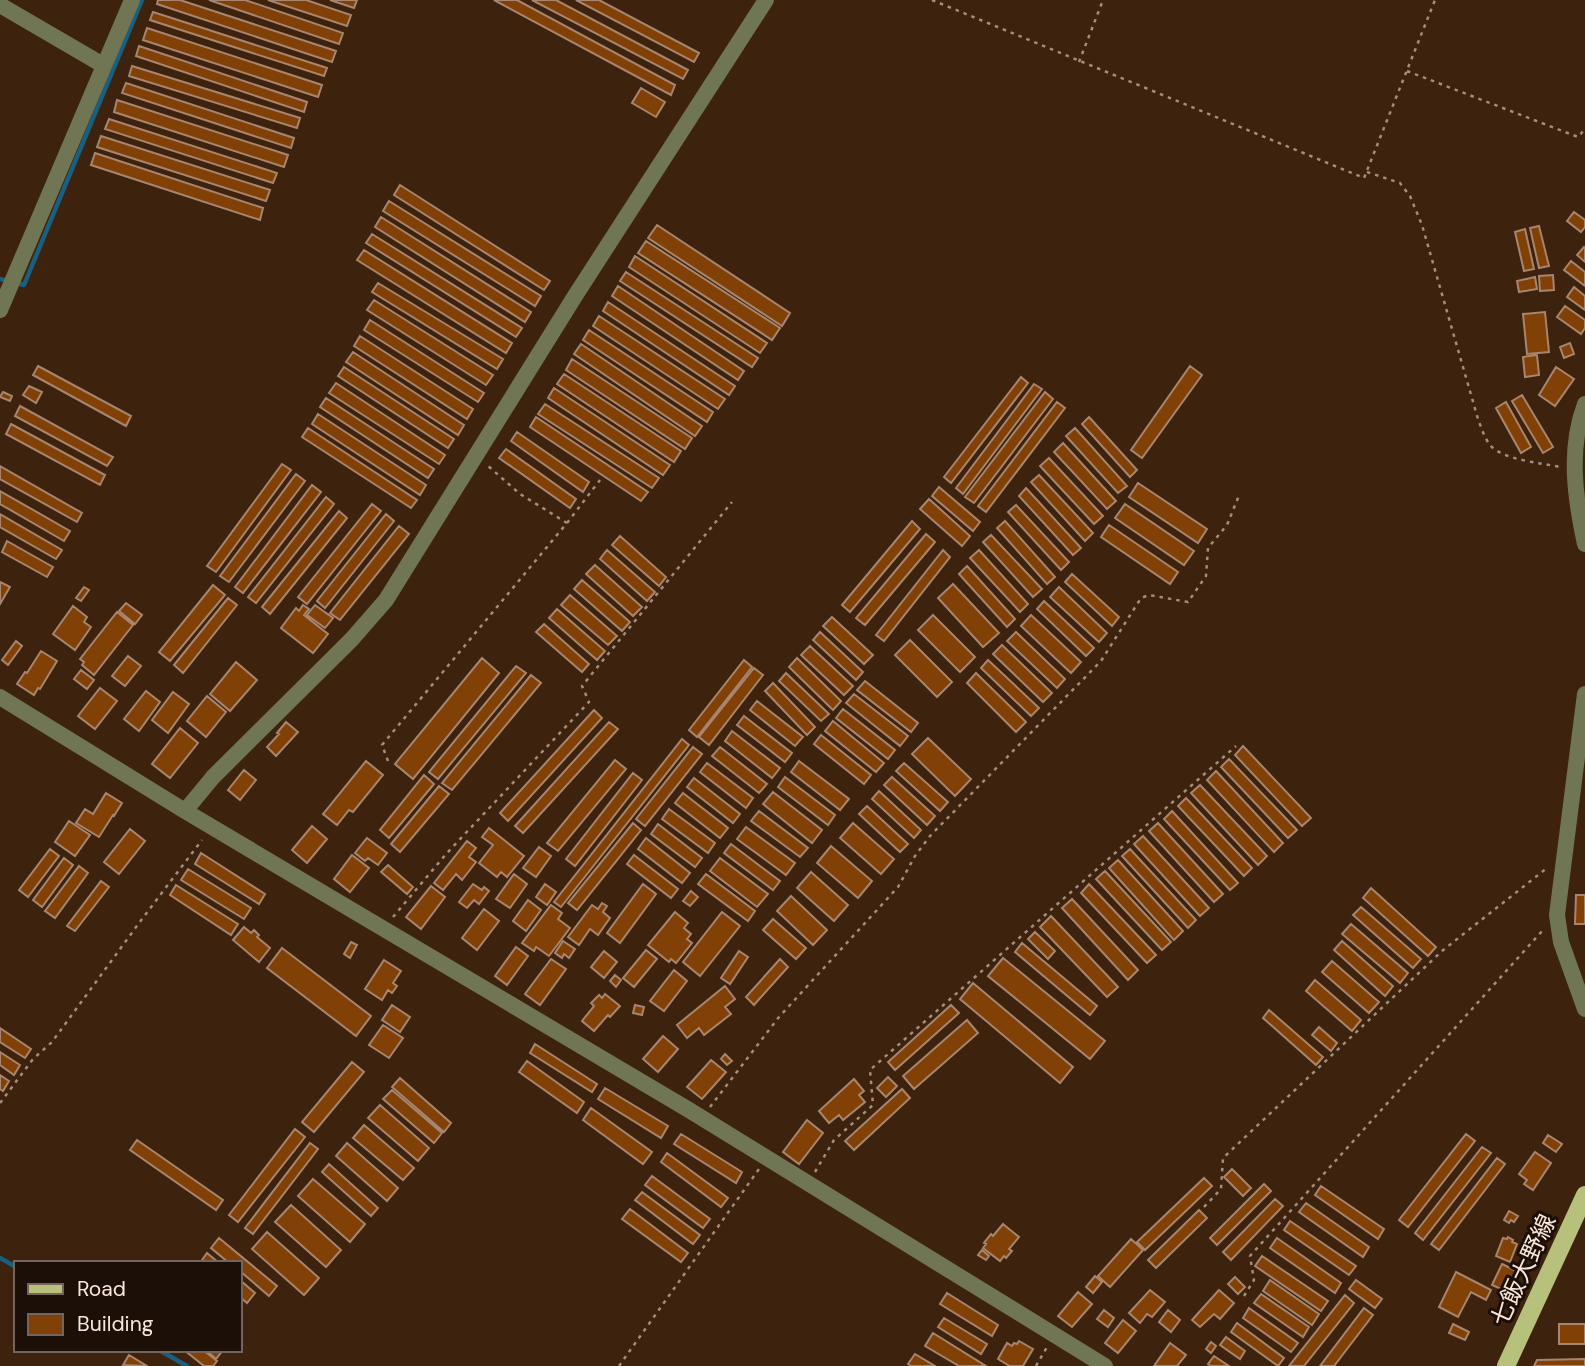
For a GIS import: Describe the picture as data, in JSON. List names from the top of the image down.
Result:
{
  "streets": {
    "main road": ["七飯大野線"]
  },
  "legend": ["Road", "Building"]
}
